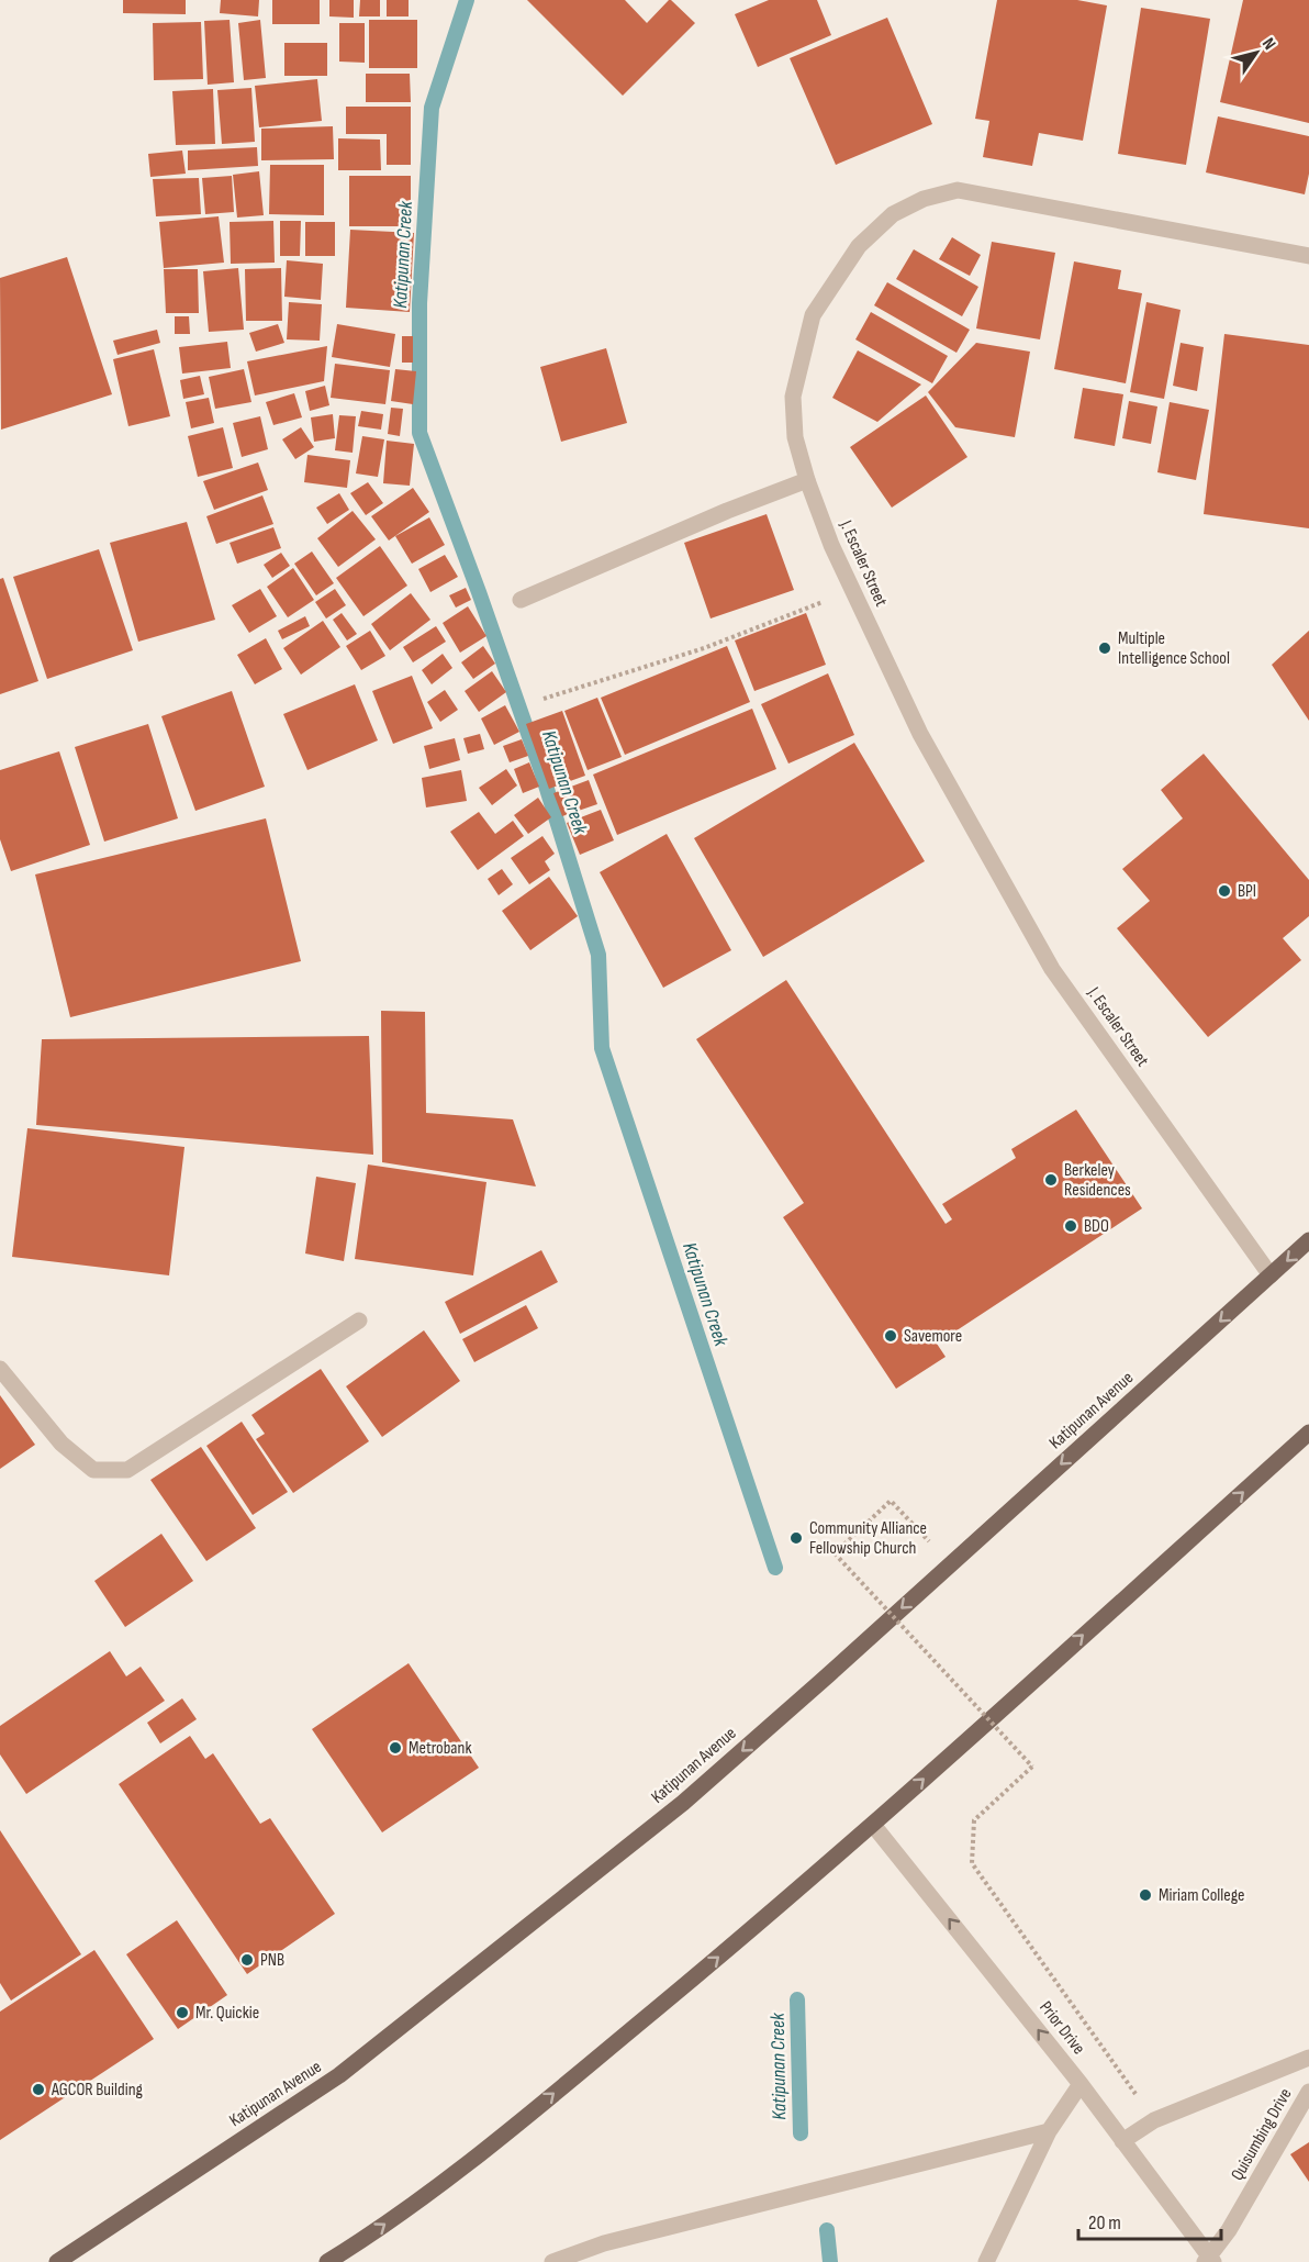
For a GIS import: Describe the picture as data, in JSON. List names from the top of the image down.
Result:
{
  "streets": {
    "main road": ["Katipunan Avenue"],
    "street": ["J. Escaler Street", "Prior Drive", "Quisumbing Drive"]
  },
  "crossings": [
    ["J. Escaler Street", "Katipunan Avenue"],
    ["Prior Drive", "Quisumbing Drive"]
  ],
  "one_way": ["Prior Drive"],
  "water": ["Katipunan Creek"],
  "places": [
    "Multiple Intelligence School",
    "BPI",
    "Berkeley Residences",
    "BDO",
    "Savemore",
    "Community Alliance Fellowship Church",
    "Metrobank",
    "Miriam College",
    "PNB",
    "Mr. Quickie",
    "AGCOR Building"
  ],
  "scale_bar": "20 m",
  "north": "top right"
}
